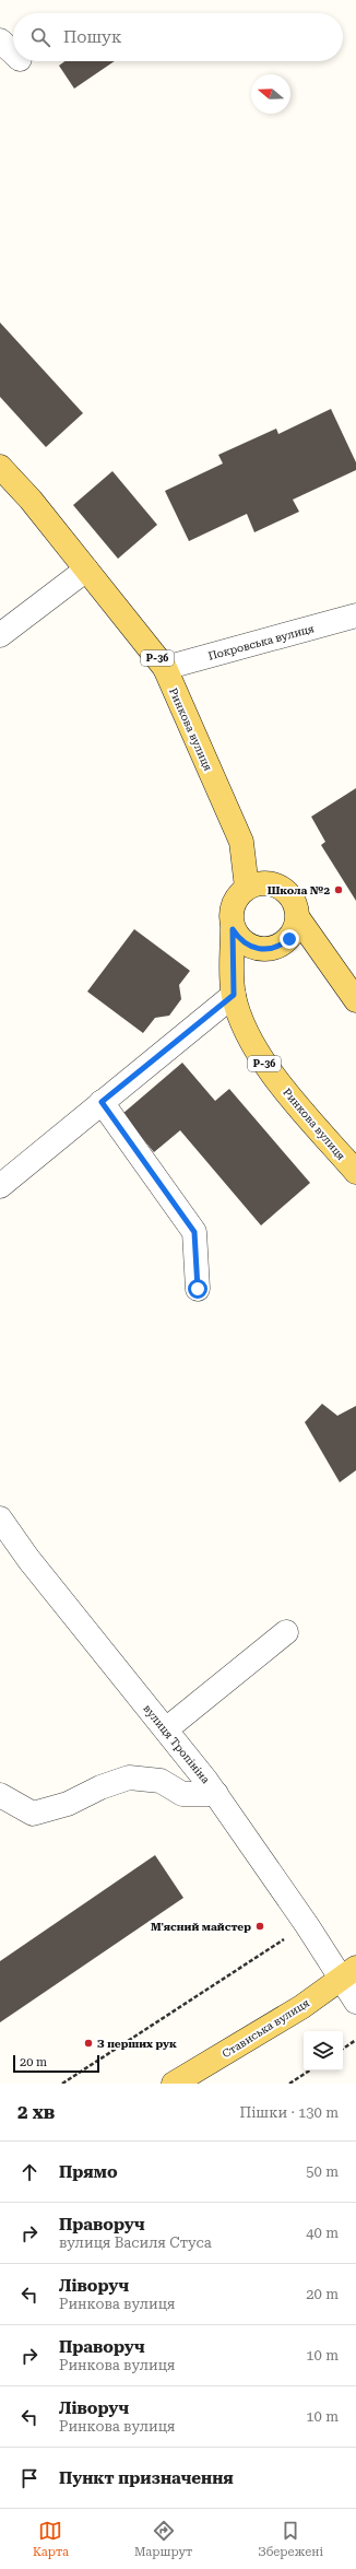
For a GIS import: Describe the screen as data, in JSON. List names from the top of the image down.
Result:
{
  "streets": {
    "main road": ["Р-36", "Ринкова вулиця", "Стависька вулиця"],
    "street": ["Покровська вулиця", "вулиця Тропініна"]
  },
  "crossings": [
    ["Покровська вулиця", "Ринкова вулиця"],
    ["вулиця Тропініна", "Стависька вулиця"]
  ],
  "places": ["Школа №2", "М'ясний майстер", "З перших рук"],
  "scale_bar": "20 m",
  "north": "left",
  "page": {
    "search": "Пошук",
    "scale": "20 m",
    "heading": ["2 хв", "Пішки · 130 m"],
    "list": [
      ["Прямо", "50 m"],
      ["Праворуч", "вулиця Василя Стуса", "40 m"],
      ["Ліворуч", "Ринкова вулиця", "20 m"],
      ["Праворуч", "Ринкова вулиця", "10 m"],
      ["Ліворуч", "Ринкова вулиця", "10 m"],
      "Пункт призначення"
    ],
    "nav": ["Карта", "Маршрут", "Збережені"]
  }
}
